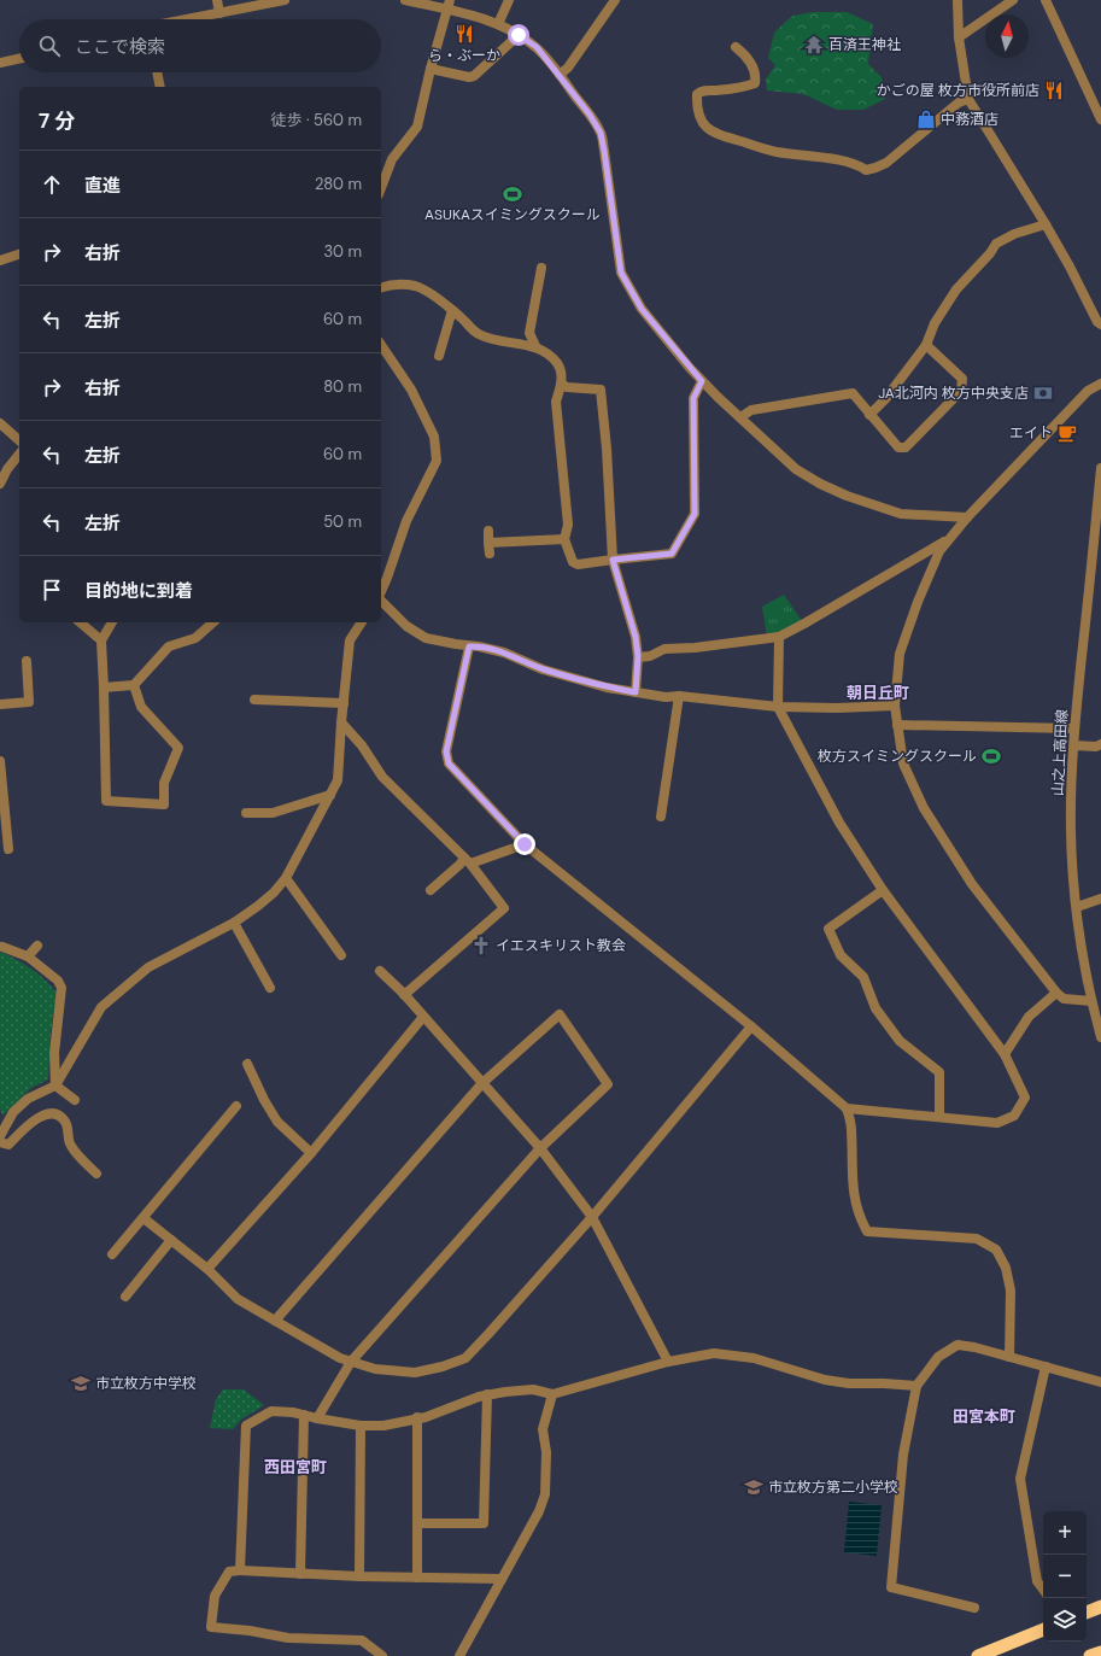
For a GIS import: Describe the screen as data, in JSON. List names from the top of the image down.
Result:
{
  "streets": {
    "street": ["山之上高田線"]
  },
  "districts": ["朝日丘町", "田宮本町", "西田宮町"],
  "places": {
    "restaurant": ["ら・ぶーか", "かごの屋 枚方市役所前店"],
    "temple": ["百済王神社"],
    "shop": ["中務酒店"],
    "sports": ["ASUKAスイミングスクール", "枚方スイミングスクール"],
    "bank": ["JA北河内 枚方中央支店"],
    "cafe": ["エイト"],
    "church": ["イエスキリスト教会"],
    "school or university": ["市立枚方中学校", "市立枚方第二小学校"]
  },
  "north": "top",
  "page": {
    "search": "ここで検索",
    "heading": ["7 分", "徒歩 · 560 m"],
    "list": [
      ["直進", "280 m"],
      ["右折", "30 m"],
      ["左折", "60 m"],
      ["右折", "80 m"],
      ["左折", "60 m"],
      ["左折", "50 m"],
      "目的地に到着"
    ],
    "map_buttons": ["+", "−"]
  }
}
